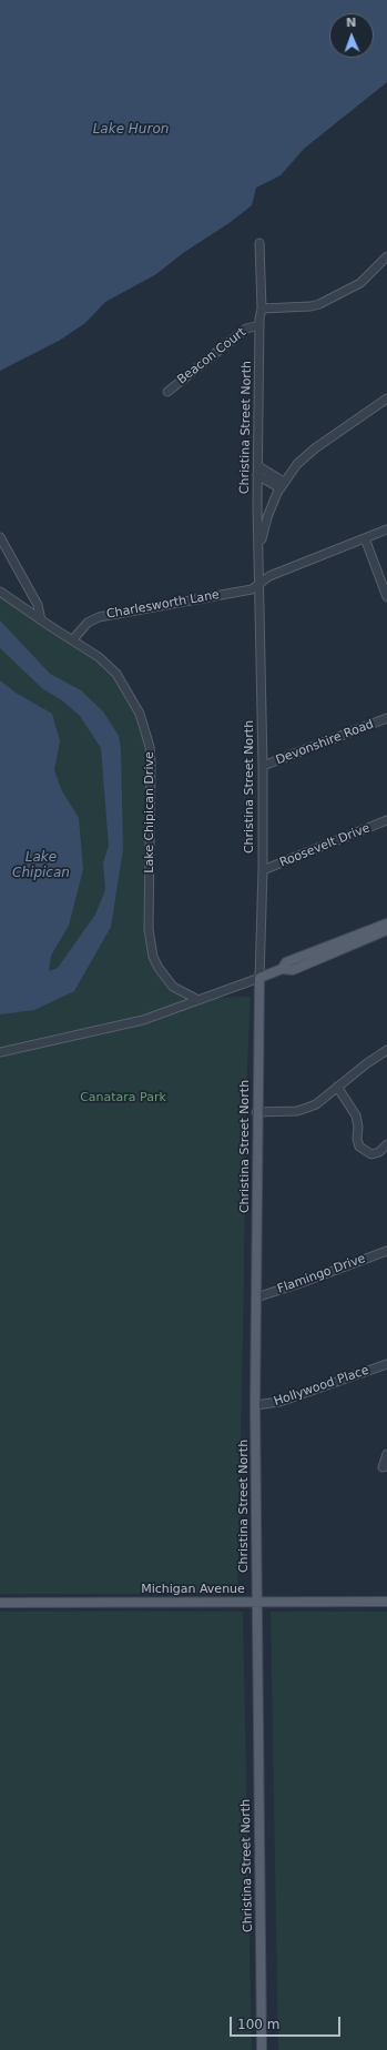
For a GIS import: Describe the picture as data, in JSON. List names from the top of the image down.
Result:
{
  "streets": {
    "main road": ["Christina Street North", "Michigan Avenue"],
    "street": [
      "Beacon Court",
      "Charlesworth Lane",
      "Devonshire Road",
      "Lake Chipican Drive",
      "Roosevelt Drive",
      "Flamingo Drive",
      "Hollywood Place"
    ]
  },
  "crossings": [
    ["Beacon Court", "Christina Street North"],
    ["Christina Street North", "Charlesworth Lane"],
    ["Christina Street North", "Devonshire Road"],
    ["Christina Street North", "Roosevelt Drive"],
    ["Christina Street North", "Flamingo Drive"],
    ["Christina Street North", "Hollywood Place"],
    ["Christina Street North", "Michigan Avenue"],
    ["Charlesworth Lane", "Lake Chipican Drive"]
  ],
  "water": ["Lake Huron", "Lake Chipican"],
  "parks": ["Canatara Park"],
  "scale_bar": "100 m",
  "north": "top"
}
